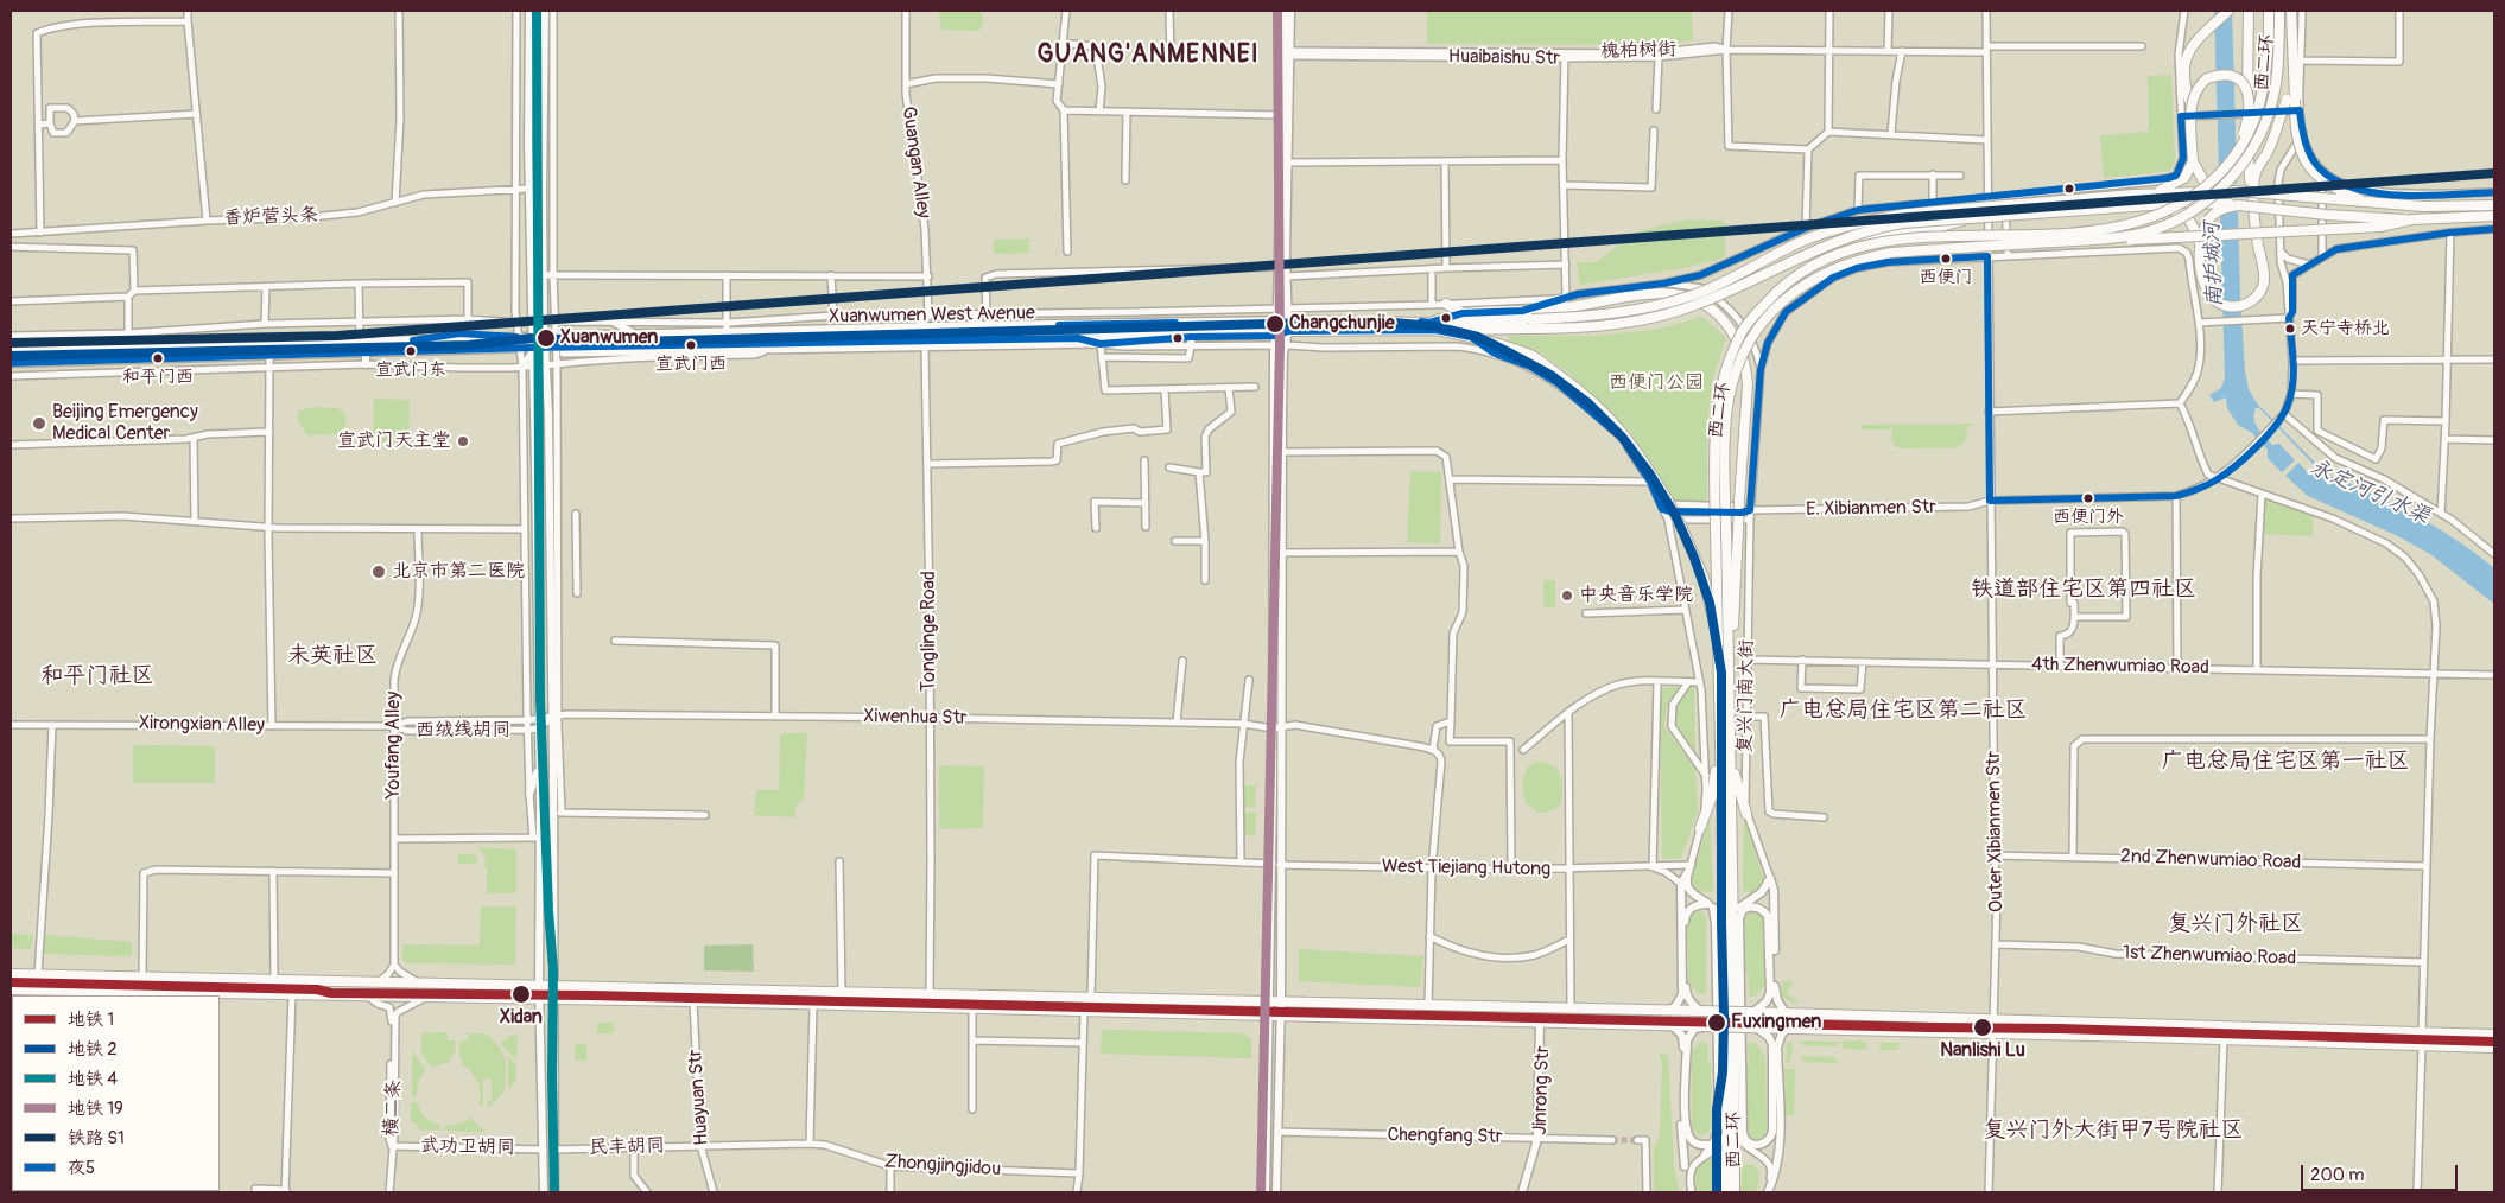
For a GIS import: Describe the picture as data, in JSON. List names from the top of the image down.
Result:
{
  "streets": {
    "highway": ["西二环"],
    "main road": ["Xuanwumen West Avenue"],
    "street": [
      "槐柏树街",
      "Huaibaishu Str",
      "Guangan Alley",
      "香炉营头条",
      "E. Xibianmen Str",
      "Tonglinge Road",
      "4th Zhenwumiao Road",
      "复兴门南大街",
      "Xiwenhua Str",
      "Xirongxian Alley",
      "西绒线胡同",
      "Youfang Alley",
      "Outer Xibianmen Str",
      "2nd Zhenwumiao Road",
      "West Tiejiang Hutong",
      "1st Zhenwumiao Road",
      "Huayuan Str",
      "横二条",
      "Chengfang Str",
      "武功卫胡同",
      "民丰胡同",
      "Zhongjingjidou"
    ]
  },
  "crossings": [
    ["槐柏树街", "Huaibaishu Str"],
    ["槐柏树街", "Outer Xibianmen Str"],
    ["Guangan Alley", "Xuanwumen West Avenue"],
    ["Xuanwumen West Avenue", "E. Xibianmen Str"],
    ["Xuanwumen West Avenue", "Tonglinge Road"],
    ["Xuanwumen West Avenue", "复兴门南大街"],
    ["Xuanwumen West Avenue", "Outer Xibianmen Str"],
    ["E. Xibianmen Str", "复兴门南大街"],
    ["E. Xibianmen Str", "Outer Xibianmen Str"],
    ["Tonglinge Road", "Xiwenhua Str"],
    ["4th Zhenwumiao Road", "复兴门南大街"],
    ["4th Zhenwumiao Road", "Outer Xibianmen Str"],
    ["Xiwenhua Str", "西绒线胡同"],
    ["Xirongxian Alley", "西绒线胡同"],
    ["Xirongxian Alley", "Youfang Alley"],
    ["西绒线胡同", "Youfang Alley"],
    ["Outer Xibianmen Str", "2nd Zhenwumiao Road"],
    ["Outer Xibianmen Str", "1st Zhenwumiao Road"],
    ["Huayuan Str", "民丰胡同"],
    ["Huayuan Str", "Zhongjingjidou"],
    ["横二条", "武功卫胡同"],
    ["民丰胡同", "Zhongjingjidou"]
  ],
  "districts": [
    "GUANG'ANMENNEI",
    "铁道部住宅区第四社区",
    "未英社区",
    "和平门社区",
    "广电总局住宅区第二社区",
    "广电总局住宅区第一社区",
    "复兴门外社区",
    "复兴门外大街甲7号院社区"
  ],
  "water": ["南护城河", "永定河引水渠"],
  "parks": ["西便门公园"],
  "places": [
    "西便门",
    "Changchunjie",
    "天宁寺桥北",
    "Xuanwumen",
    "宣武门西",
    "宣武门东",
    "和平门西",
    "Beijing Emergency Medical Center",
    "宣武门天主堂",
    "西便门外",
    "北京市第二医院",
    "中央音乐学院",
    "Xidan",
    "Fuxingmen",
    "Nanlishi Lu"
  ],
  "lines": [
    "metro line 4",
    "metro line 19",
    "transit line 夜5",
    "rail line S1",
    "metro line 2",
    "metro line 1"
  ],
  "legend": [
    "地铁 1",
    "地铁 2",
    "地铁 4",
    "地铁 19",
    "铁路 S1",
    "夜5"
  ],
  "scale_bar": "200 m"
}
